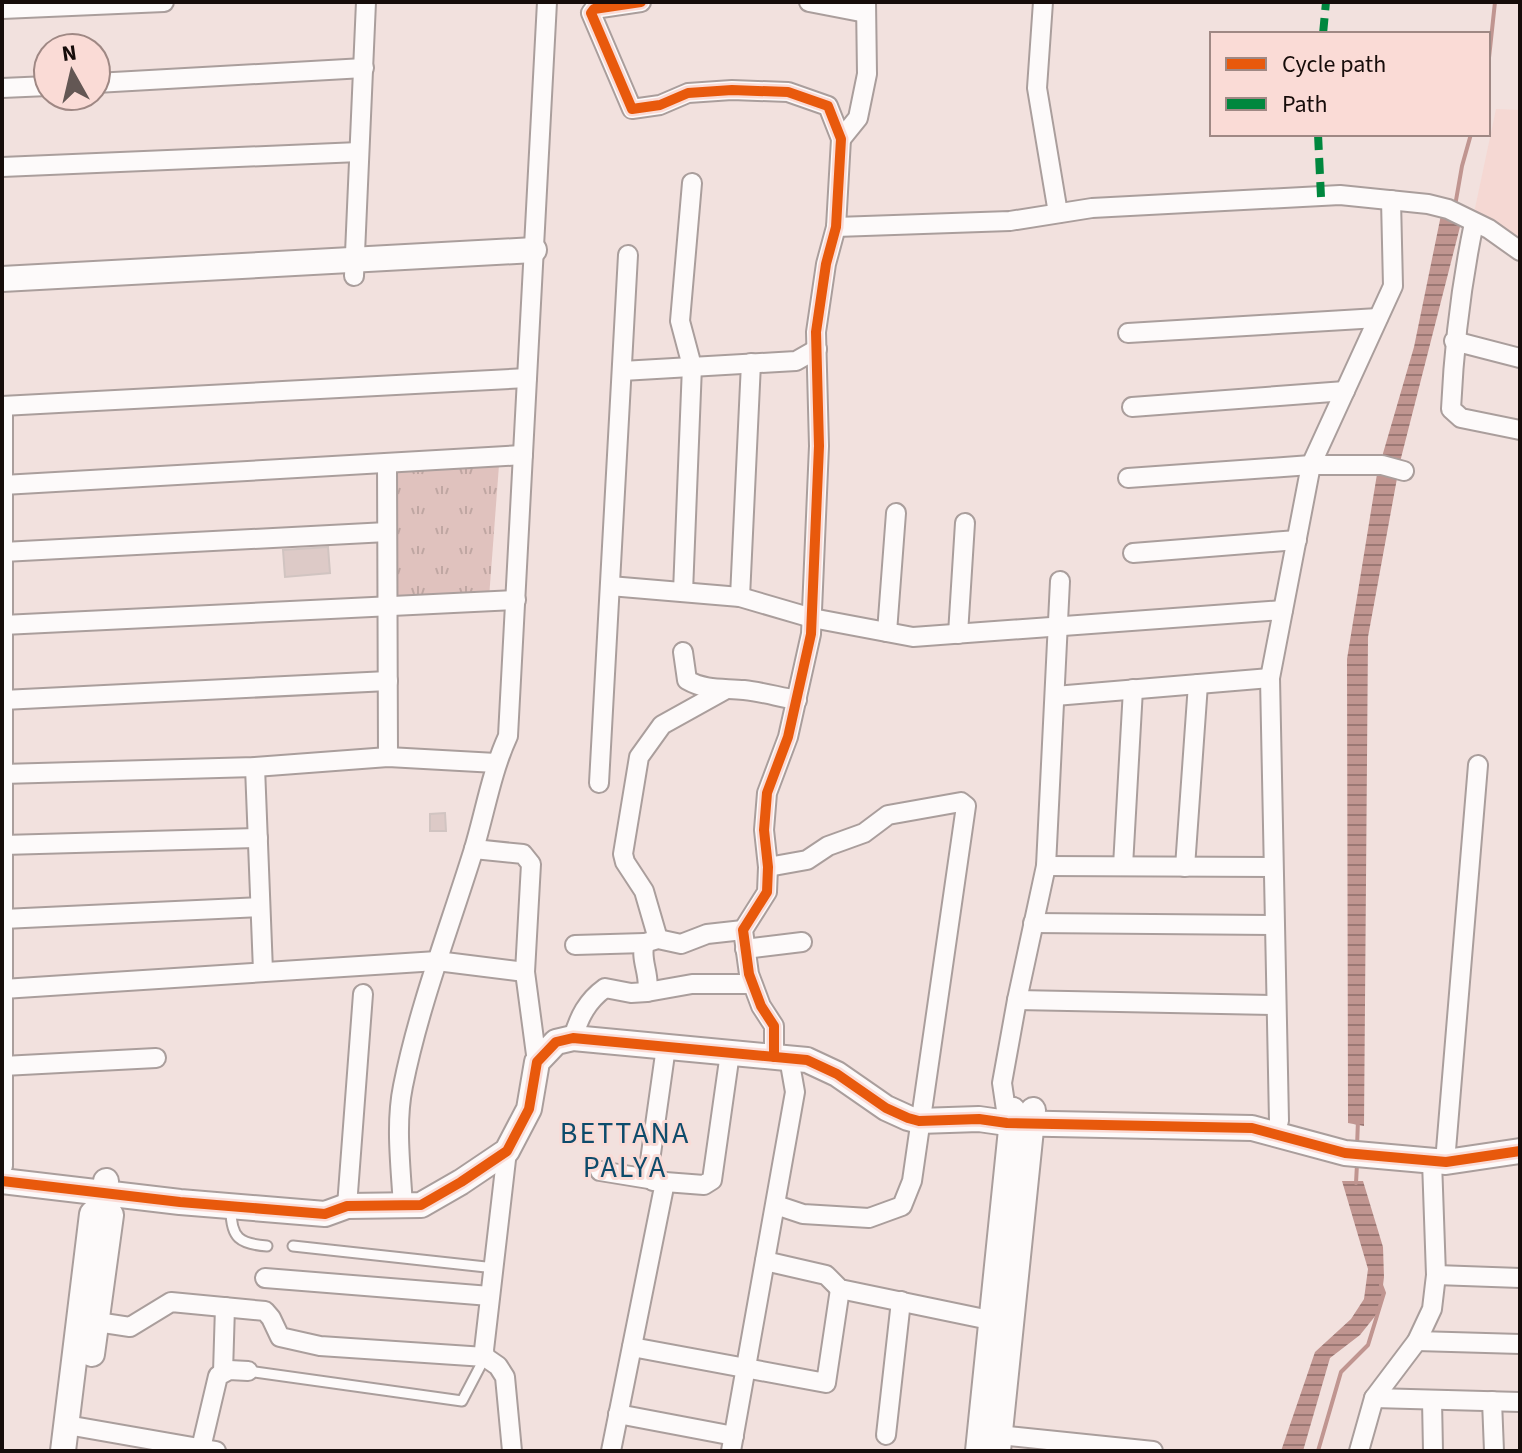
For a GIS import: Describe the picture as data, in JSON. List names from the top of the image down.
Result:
{
  "districts": ["BETTANA PALYA"],
  "legend": ["Cycle path", "Path"],
  "north": "top"
}
